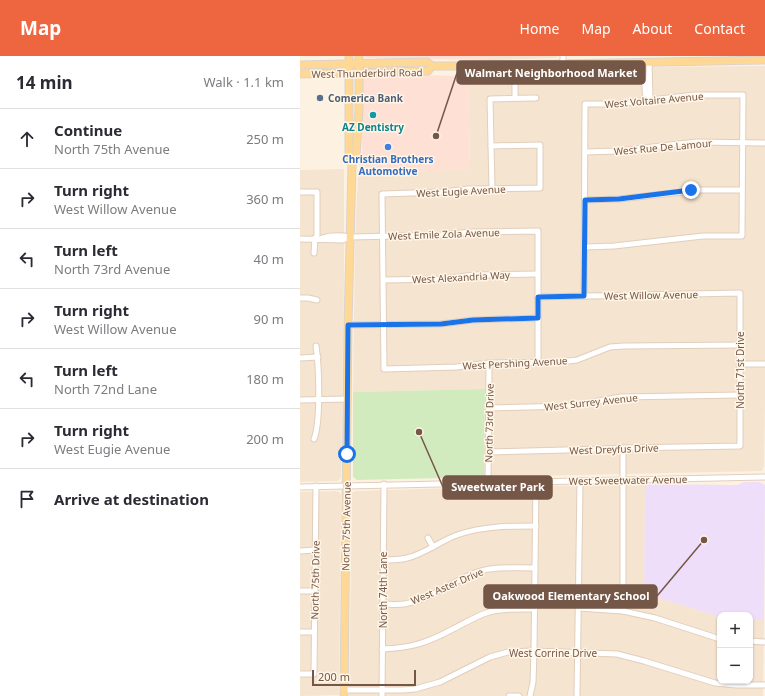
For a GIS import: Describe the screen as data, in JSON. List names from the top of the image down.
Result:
{
  "streets": {
    "main road": ["West Thunderbird Road", "North 75th Avenue"],
    "street": [
      "West Voltaire Avenue",
      "West Rue De Lamour",
      "West Eugie Avenue",
      "West Emile Zola Avenue",
      "West Alexandria Way",
      "West Willow Avenue",
      "West Pershing Avenue",
      "North 71st Drive",
      "West Surrey Avenue",
      "North 73rd Drive",
      "West Dreyfus Drive",
      "West Sweetwater Avenue",
      "North 75th Drive",
      "West Aster Drive",
      "North 74th Lane",
      "West Corrine Drive"
    ]
  },
  "crossings": [
    ["West Thunderbird Road", "North 75th Avenue"],
    ["West Voltaire Avenue", "West Rue De Lamour"],
    ["West Eugie Avenue", "West Emile Zola Avenue"],
    ["West Emile Zola Avenue", "West Alexandria Way"],
    ["West Emile Zola Avenue", "North 75th Avenue"],
    ["West Willow Avenue", "North 71st Drive"],
    ["West Pershing Avenue", "North 71st Drive"],
    ["West Pershing Avenue", "North 73rd Drive"],
    ["North 71st Drive", "West Surrey Avenue"],
    ["North 71st Drive", "West Dreyfus Drive"],
    ["West Surrey Avenue", "North 73rd Drive"],
    ["North 73rd Drive", "West Dreyfus Drive"],
    ["North 73rd Drive", "West Sweetwater Avenue"],
    ["West Sweetwater Avenue", "North 75th Avenue"],
    ["West Sweetwater Avenue", "North 75th Drive"],
    ["West Sweetwater Avenue", "North 74th Lane"],
    ["North 75th Avenue", "West Corrine Drive"],
    ["West Aster Drive", "North 74th Lane"],
    ["North 74th Lane", "West Corrine Drive"]
  ],
  "places": [
    "Comerica Bank",
    "AZ Dentistry",
    "Walmart Neighborhood Market",
    "Christian Brothers Automotive",
    "Sweetwater Park",
    "Oakwood Elementary School"
  ],
  "scale_bar": "200 m",
  "page": {
    "header": "Map",
    "nav": [
      "Home",
      "Map",
      "About",
      "Contact"
    ],
    "heading": ["14 min", "Walk · 1.1 km"],
    "list": [
      ["Continue", "North 75th Avenue", "250 m"],
      ["Turn right", "West Willow Avenue", "360 m"],
      ["Turn left", "North 73rd Avenue", "40 m"],
      ["Turn right", "West Willow Avenue", "90 m"],
      ["Turn left", "North 72nd Lane", "180 m"],
      ["Turn right", "West Eugie Avenue", "200 m"],
      "Arrive at destination"
    ],
    "map_buttons": ["+", "−"],
    "scale": "200 m"
  }
}
